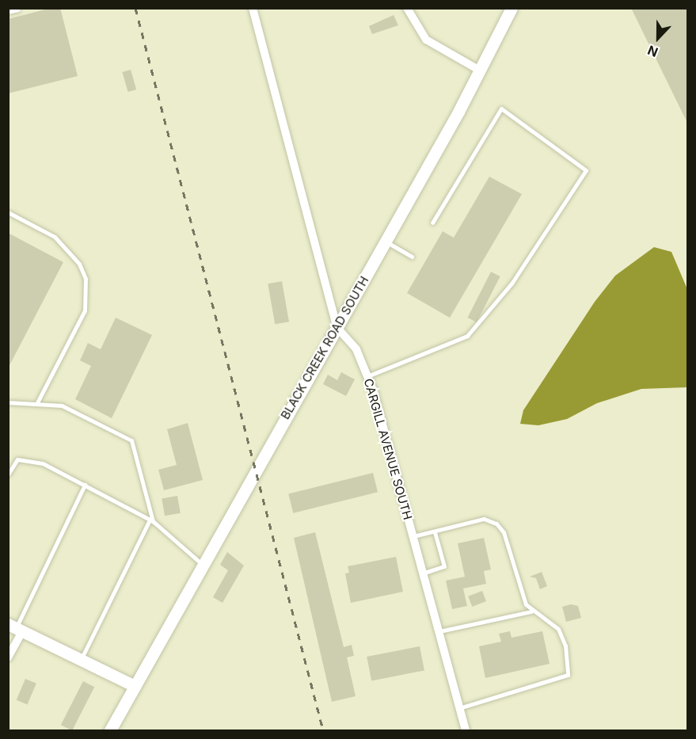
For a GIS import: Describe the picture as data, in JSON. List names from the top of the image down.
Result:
{
  "streets": {
    "street": ["BLACK CREEK ROAD SOUTH", "CARGILL AVENUE SOUTH"]
  },
  "crossings": [
    ["BLACK CREEK ROAD SOUTH", "CARGILL AVENUE SOUTH"]
  ],
  "north": "bottom"
}
